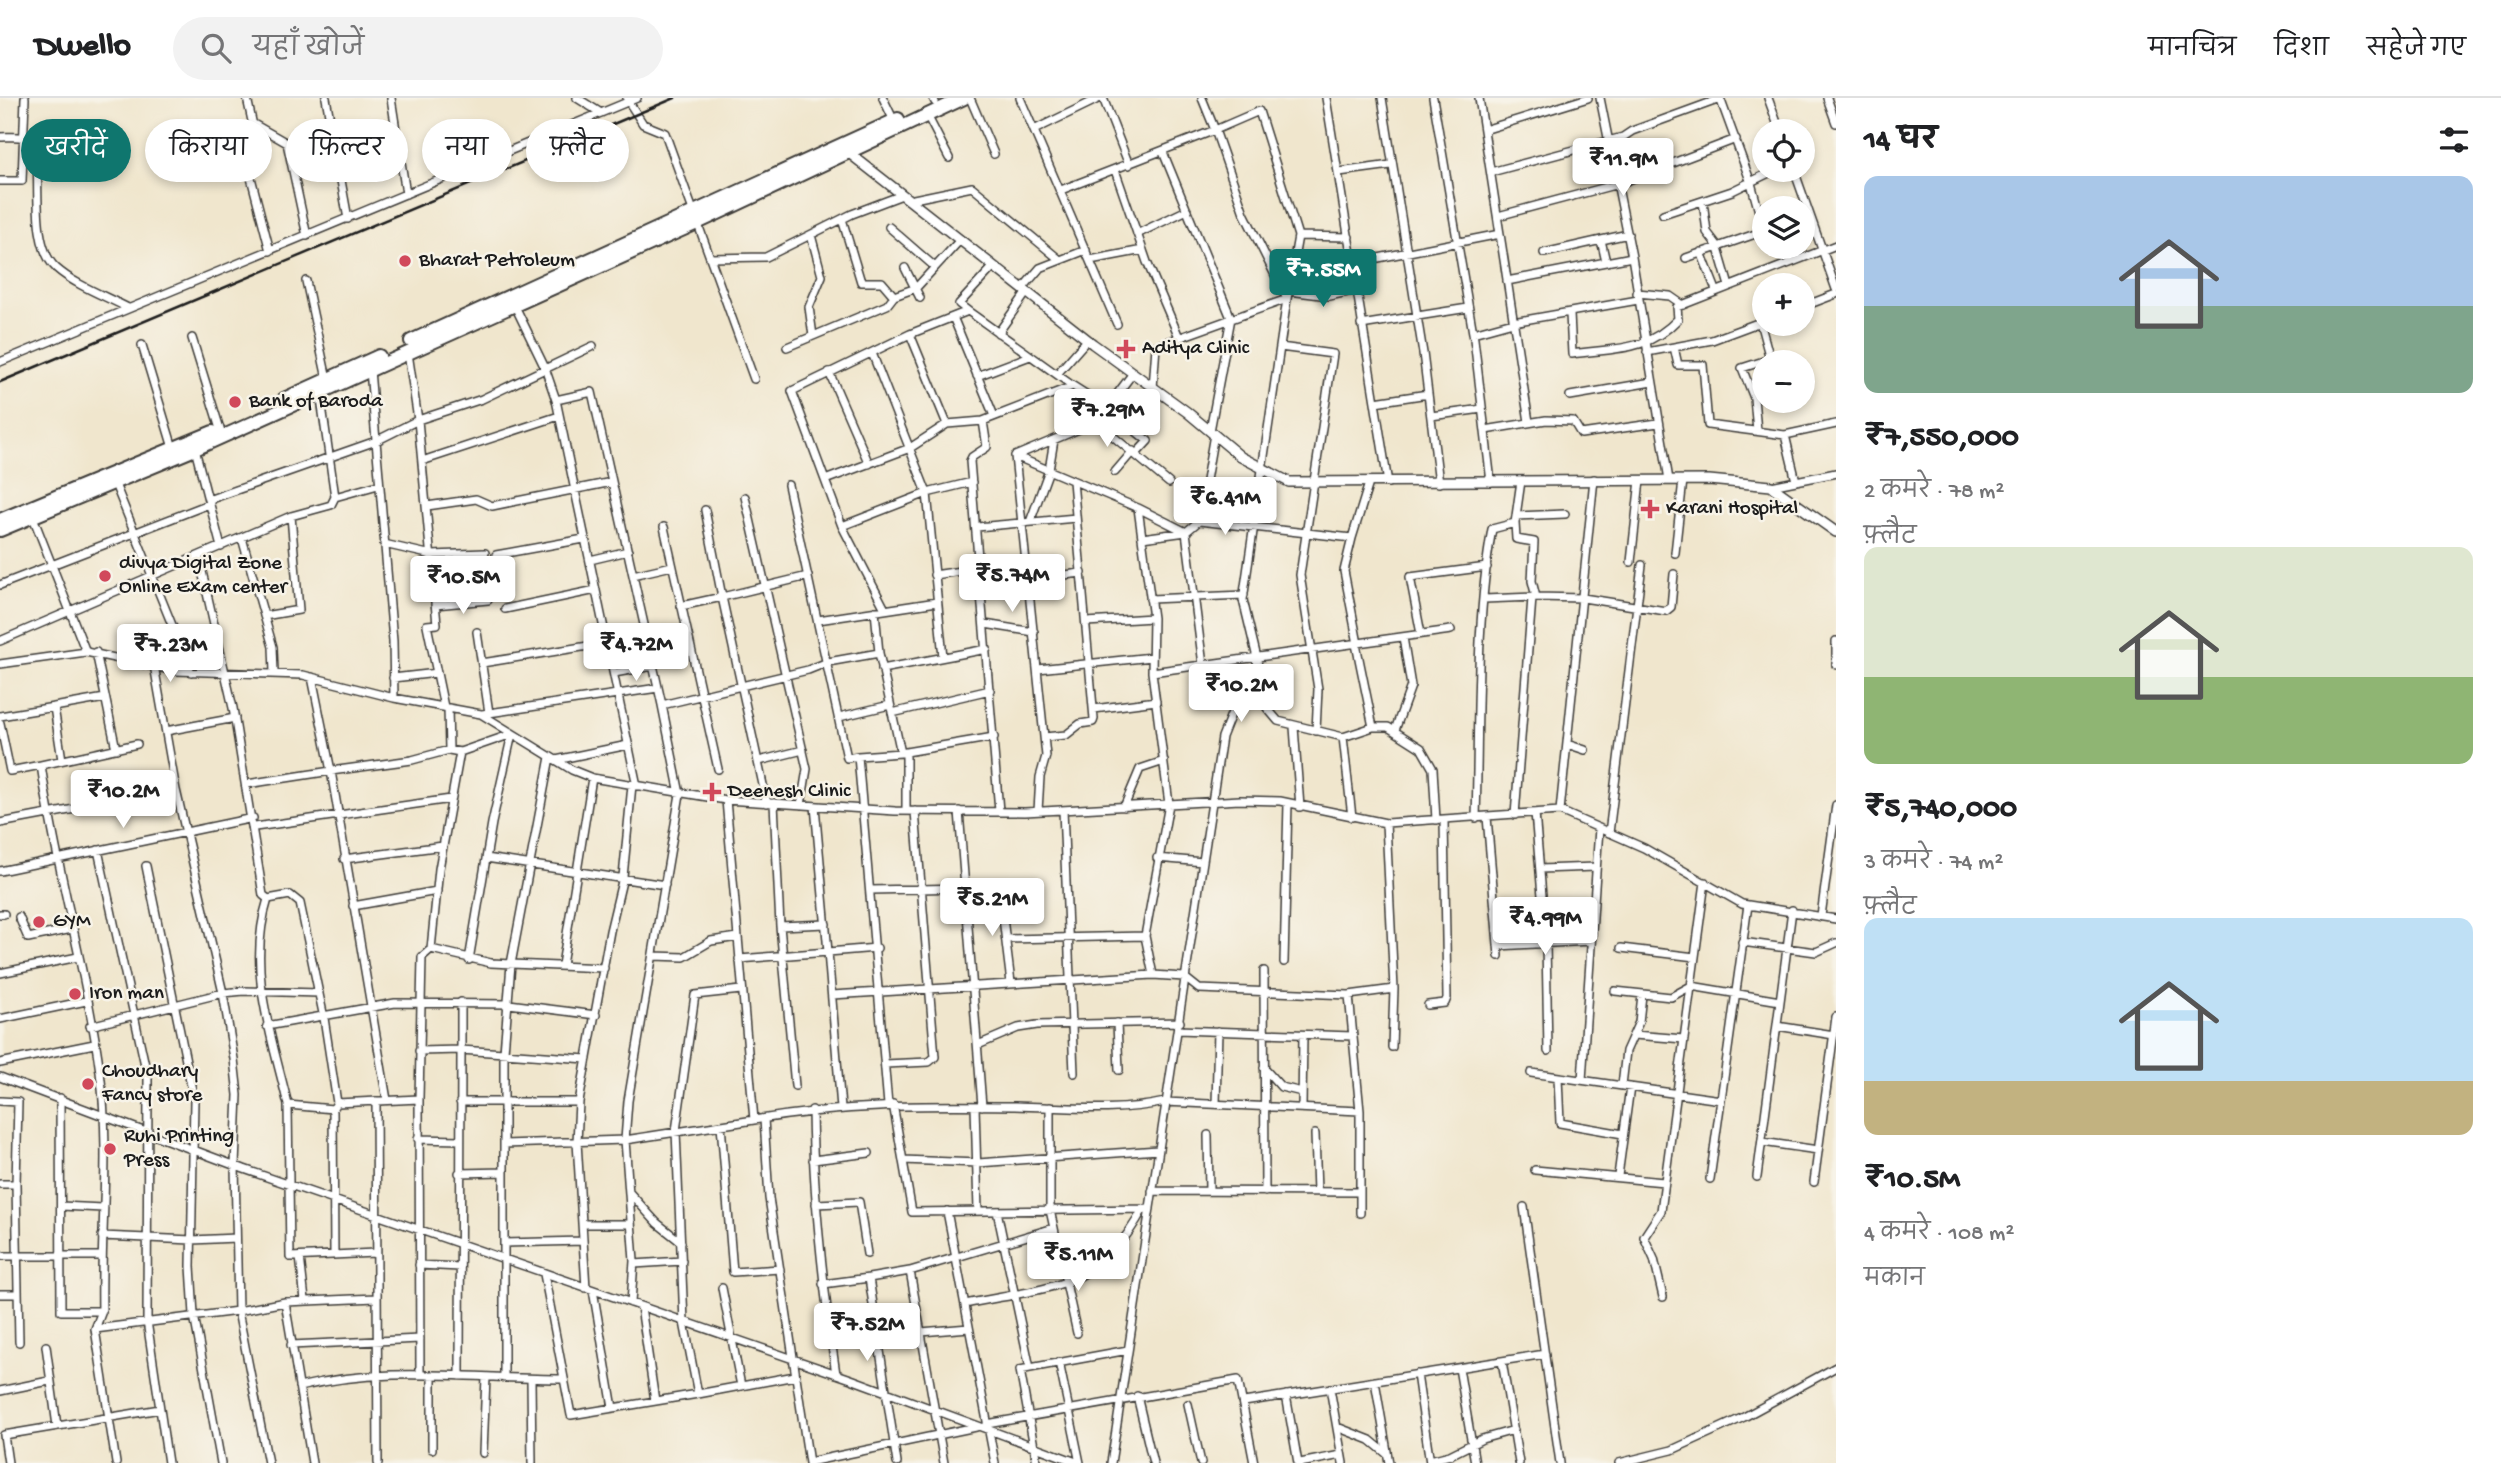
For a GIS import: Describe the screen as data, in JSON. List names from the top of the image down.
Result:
{
  "places": {
    "other": [
      "Bharat Petroleum",
      "Bank of Baroda",
      "divya Digital Zone Online Exam center",
      "GYM",
      "Iron man",
      "Choudhary Fancy store",
      "Ruhi Printing Press"
    ],
    "health": ["Aditya Clinic", "Karani Hospital", "Deenesh Clinic"]
  },
  "page": {
    "header": "Dwello",
    "search": "यहाँ खोजें",
    "nav": ["मानचित्र", "दिशा", "सहेजे गए"],
    "heading": "14 घर",
    "map_buttons": ["+", "−"],
    "chip": [
      "खरीदें",
      "किराया",
      "फ़िल्टर",
      "नया",
      "फ़्लैट"
    ],
    "price": [
      "₹11.9M",
      "₹7.55M",
      "₹7.29M",
      "₹6.41M",
      "₹5.74M",
      "₹10.5M",
      "₹4.72M",
      "₹7.23M",
      "₹10.2M",
      "₹10.2M",
      "₹5.21M",
      "₹4.99M",
      "₹5.11M",
      "₹7.52M"
    ],
    "list": [
      {
        "name": "₹7,550,000",
        "note": "2 कमरे · 78 m² · फ़्लैट"
      },
      {
        "name": "₹5,740,000",
        "note": "3 कमरे · 74 m² · फ़्लैट"
      },
      {
        "name": "₹10.5M",
        "note": "4 कमरे · 108 m² · मकान"
      }
    ]
  }
}
